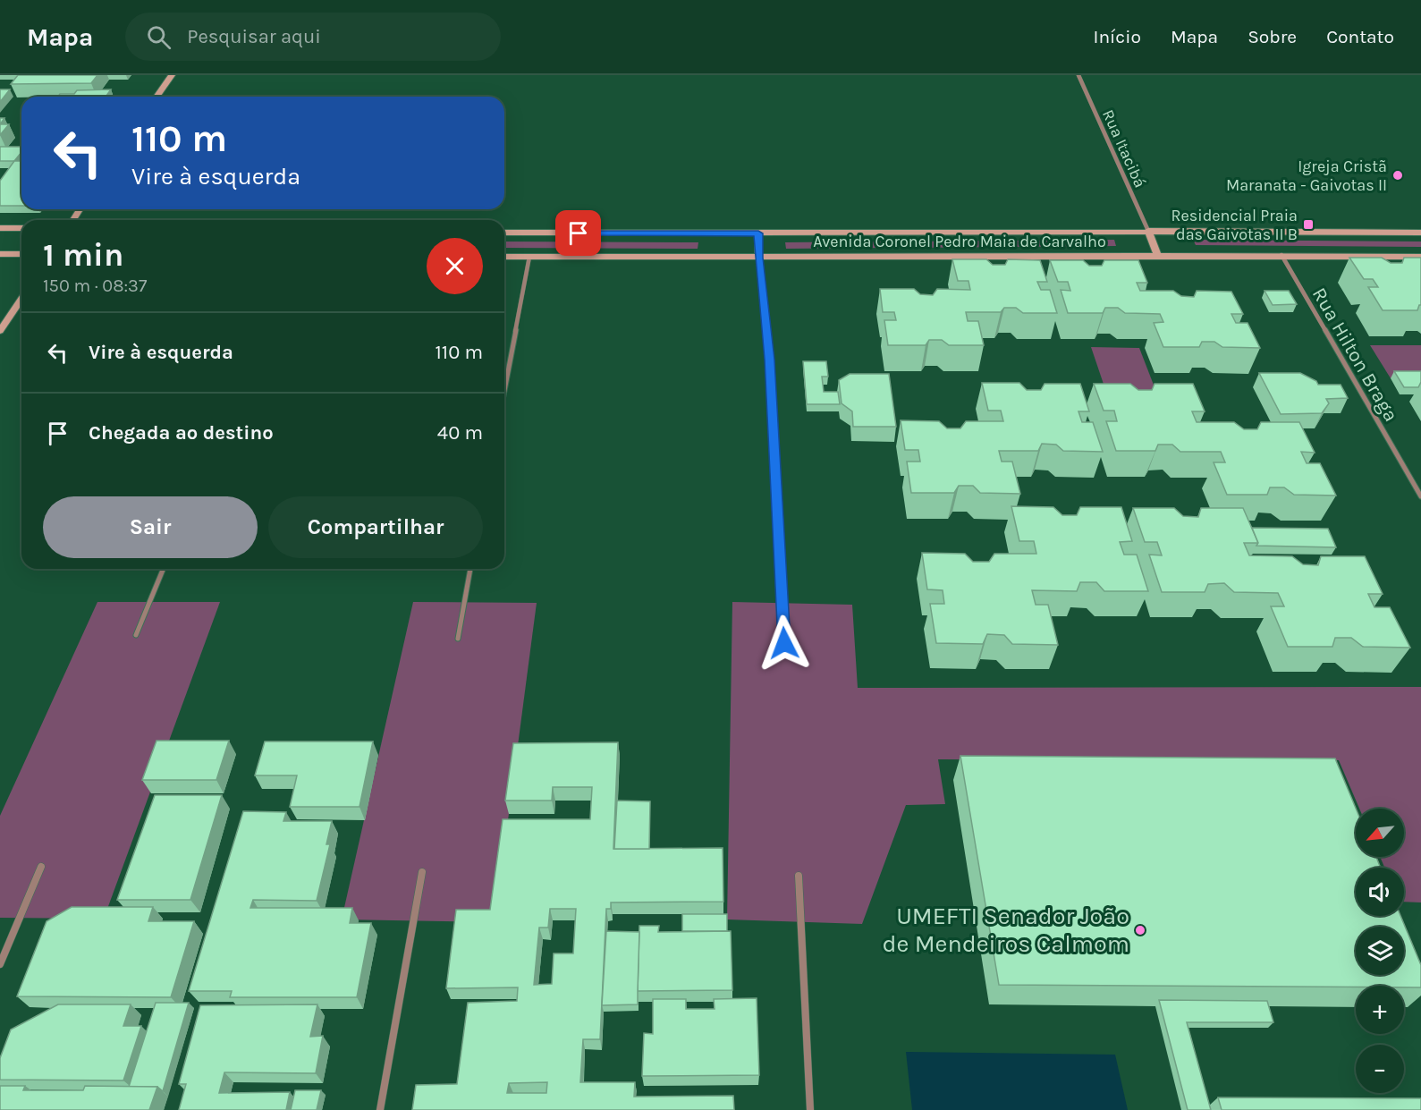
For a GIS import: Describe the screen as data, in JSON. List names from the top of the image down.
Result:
{
  "streets": {
    "street": ["Rua Itacibá", "Avenida Coronel Pedro Maia de Carvalho", "Rua Hilton Braga"]
  },
  "crossings": [
    ["Rua Itacibá", "Avenida Coronel Pedro Maia de Carvalho"],
    ["Avenida Coronel Pedro Maia de Carvalho", "Rua Hilton Braga"]
  ],
  "places": {
    "other": ["Igreja Cristã Maranata - Gaivotas II", "UMEFTI Senador João de Mendeiros Calmom"],
    "transit": ["Residencial Praia das Gaivotas II B"]
  },
  "north": "bottom left",
  "page": {
    "header": "Mapa",
    "search": "Pesquisar aqui",
    "nav": [
      "Início",
      "Mapa",
      "Sobre",
      "Contato"
    ],
    "turn": ["110 m", "Vire à esquerda"],
    "heading": ["1 min", "150 m · 08:37"],
    "list": [
      {
        "name": "Vire à esquerda",
        "value": "110 m"
      },
      {
        "name": "Chegada ao destino",
        "value": "40 m"
      }
    ],
    "buttons": ["Sair", "Compartilhar"],
    "map_buttons": ["+", "−"]
  }
}
